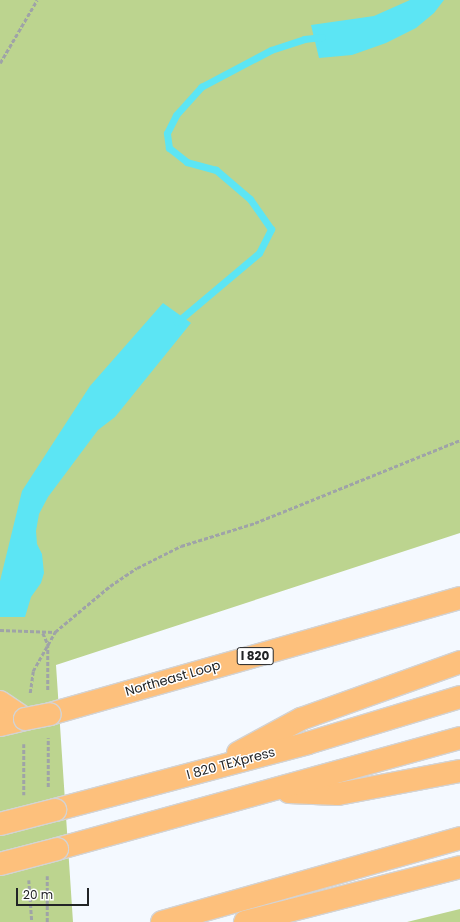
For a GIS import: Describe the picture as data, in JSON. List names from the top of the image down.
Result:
{
  "streets": {
    "highway": ["I 820", "Northeast Loop", "I 820 TEXpress"]
  },
  "scale_bar": "20 m"
}
